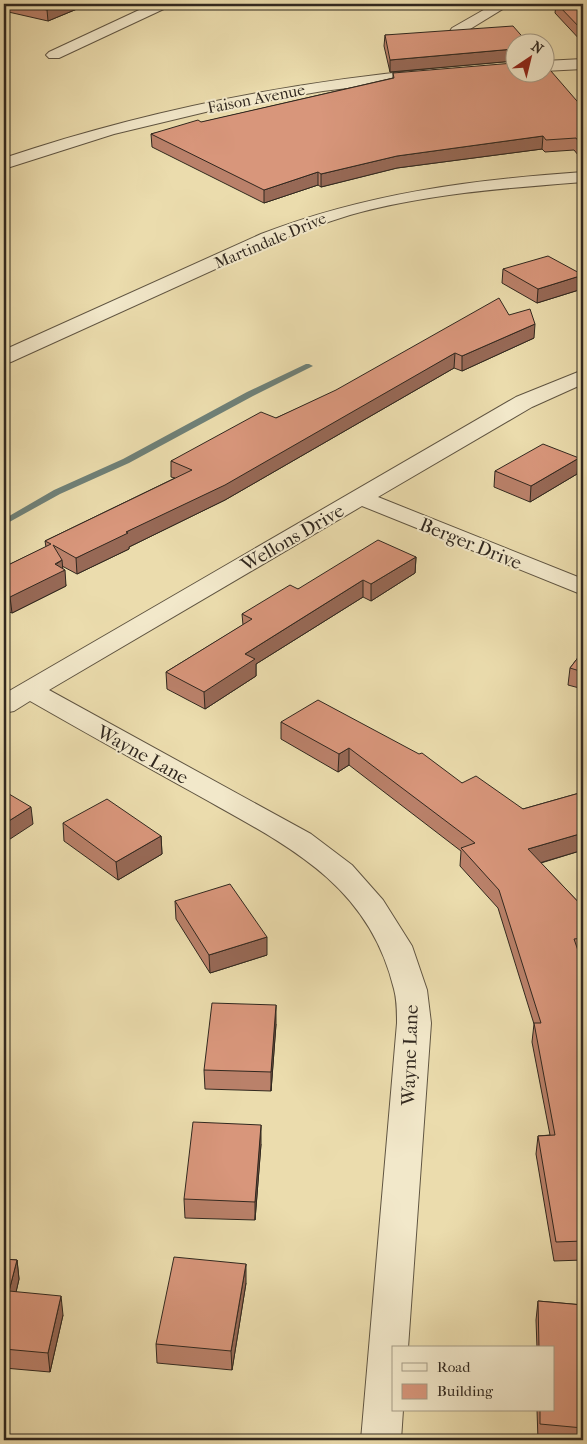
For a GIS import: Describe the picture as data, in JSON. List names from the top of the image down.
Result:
{
  "streets": {
    "street": [
      "Faison Avenue",
      "Martindale Drive",
      "Wellons Drive",
      "Berger Drive",
      "Wayne Lane"
    ]
  },
  "crossings": [
    ["Wellons Drive", "Berger Drive"],
    ["Wellons Drive", "Wayne Lane"]
  ],
  "legend": ["Road", "Building"],
  "north": "top right"
}
